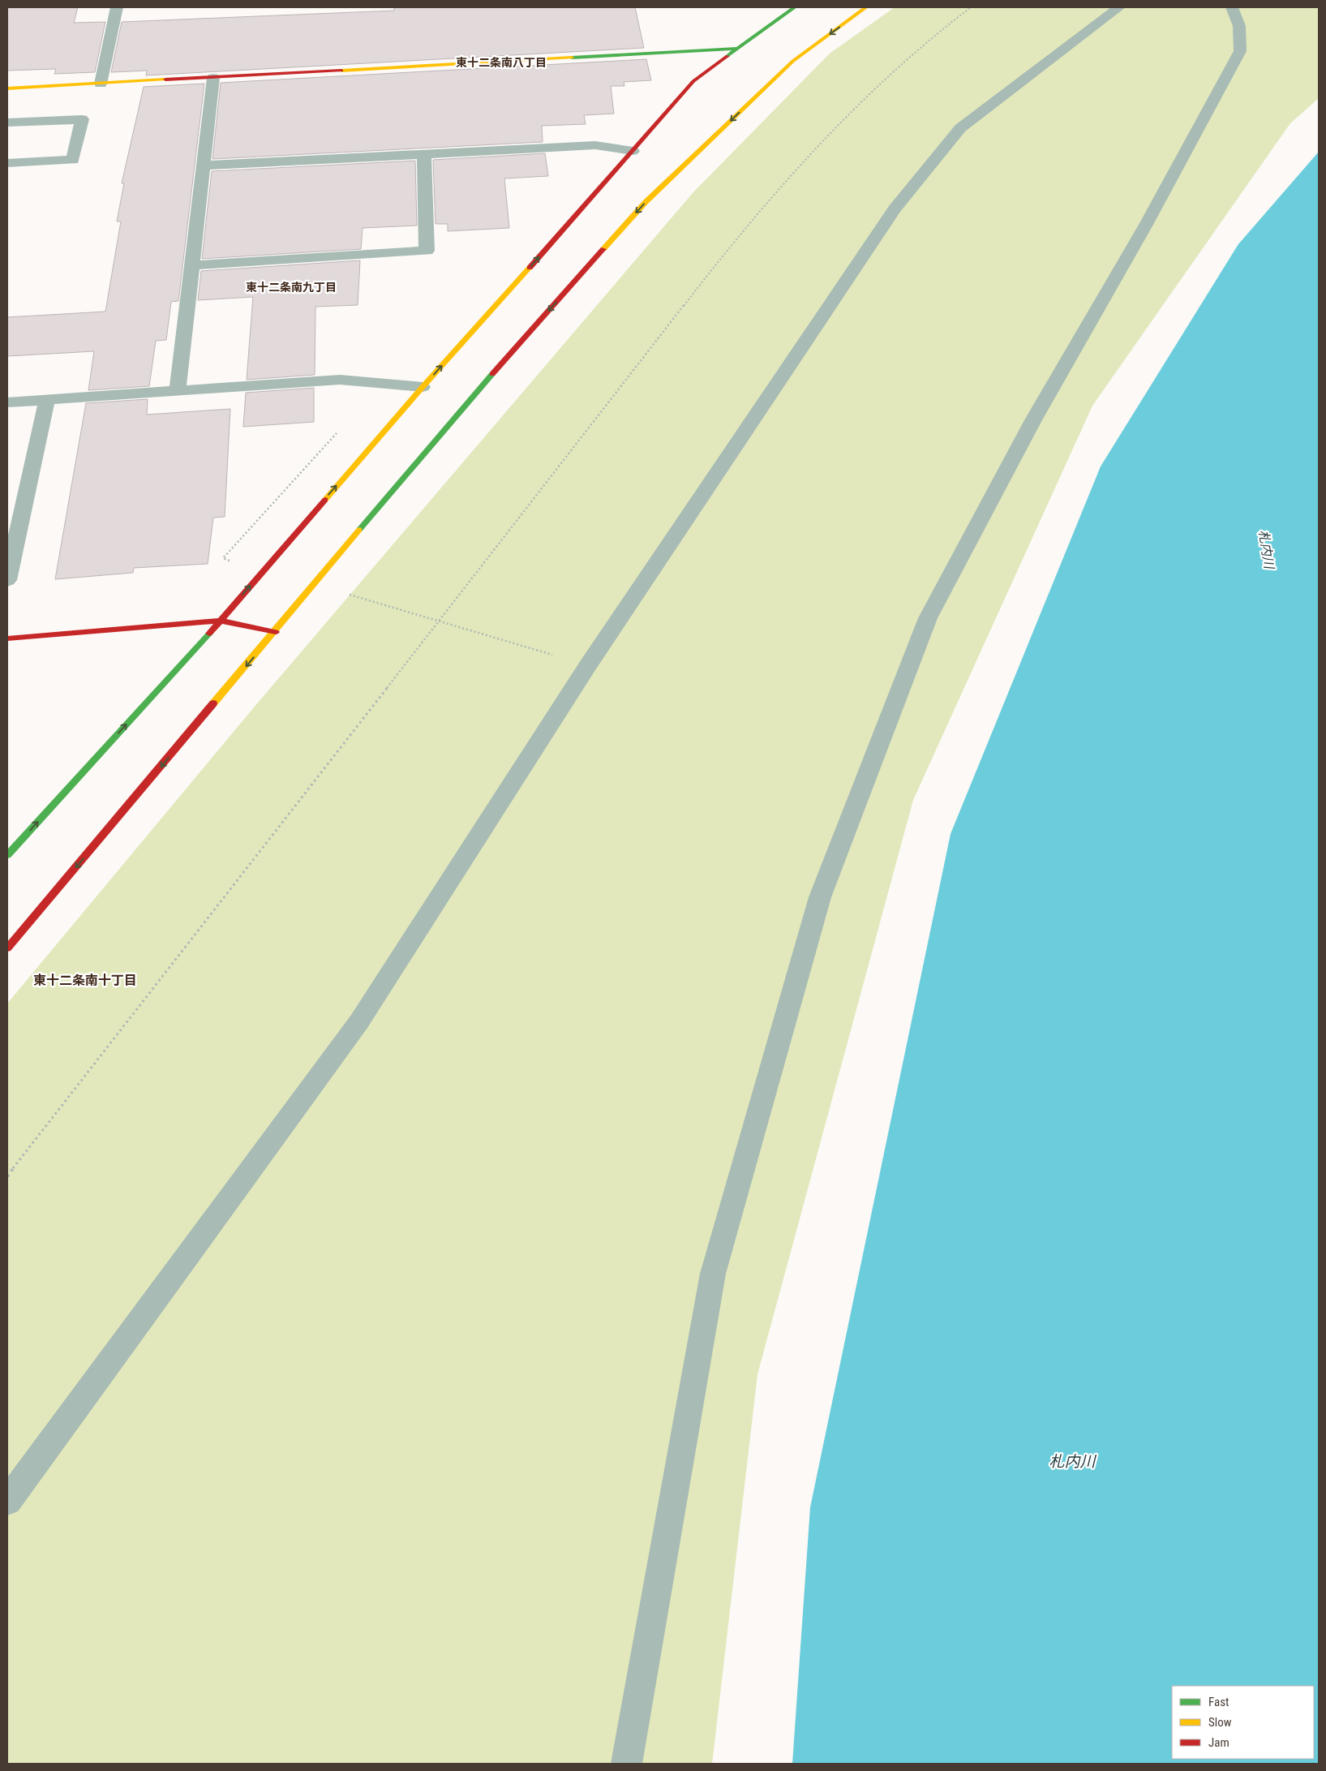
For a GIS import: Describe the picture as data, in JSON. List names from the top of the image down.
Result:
{
  "districts": ["東十二条南八丁目", "東十二条南九丁目", "東十二条南十丁目"],
  "water": ["札内川"],
  "legend": ["Fast", "Slow", "Jam"]
}
